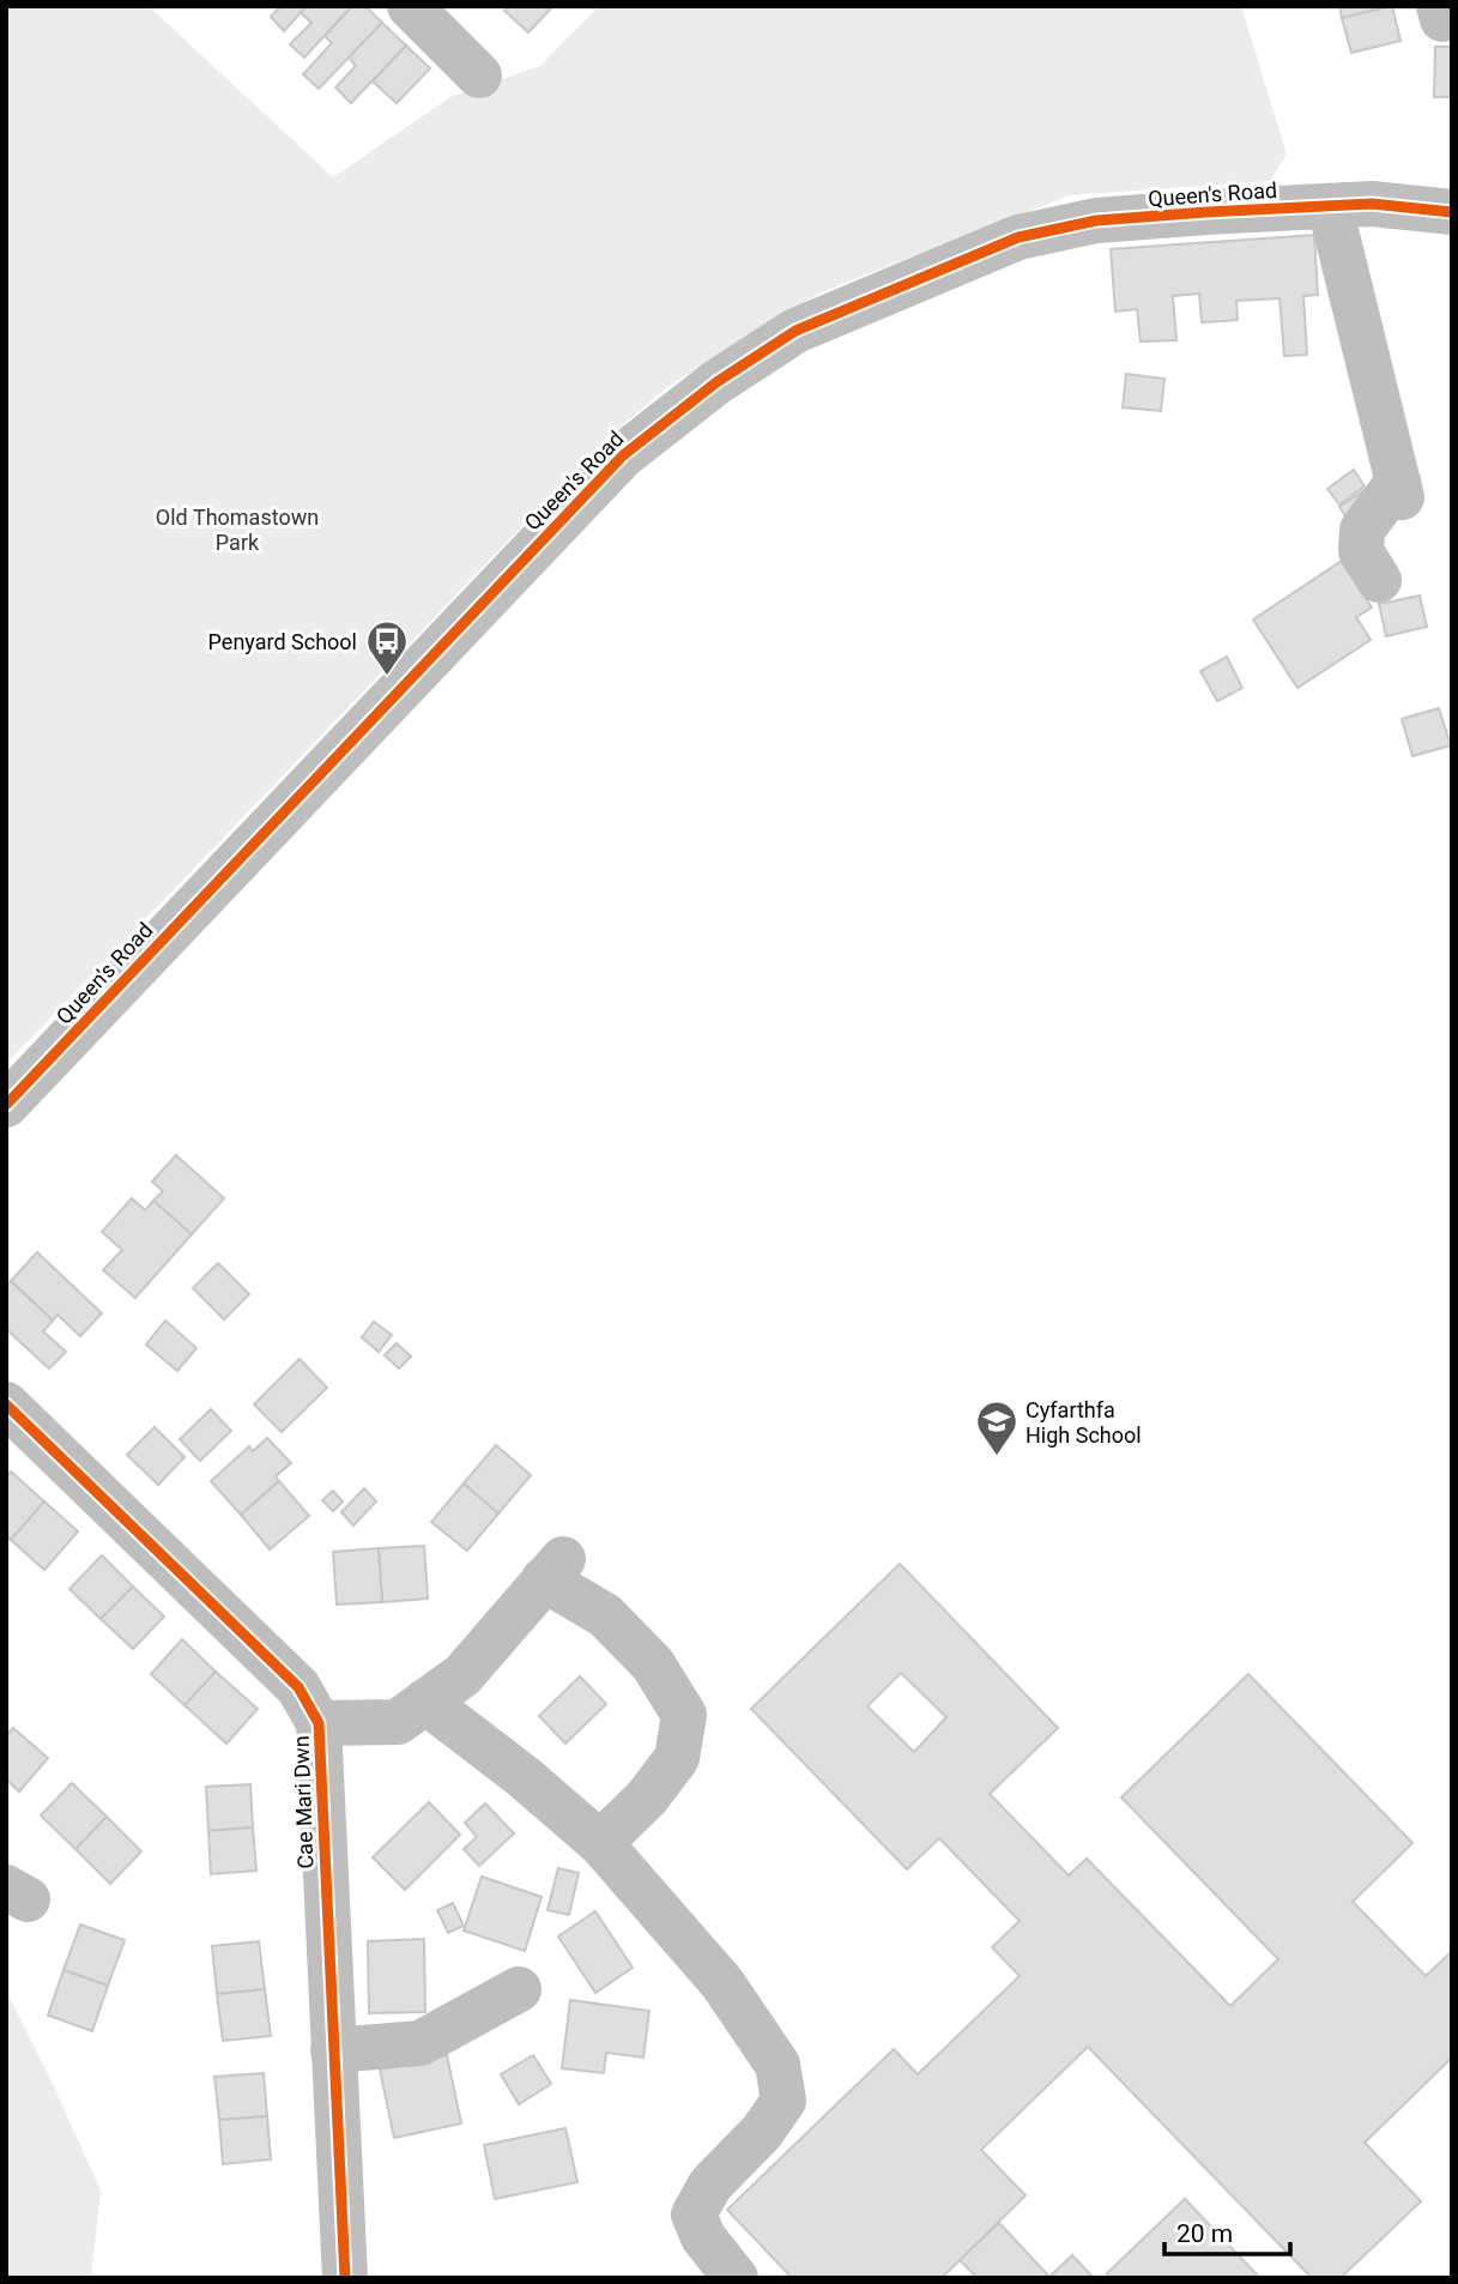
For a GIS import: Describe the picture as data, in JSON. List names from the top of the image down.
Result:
{
  "streets": {
    "street": ["Queen's Road", "Cae Mari Dwn"]
  },
  "parks": ["Old Thomastown Park"],
  "places": {
    "bus stop": ["Penyard School"],
    "school or university": ["Cyfarthfa High School"]
  },
  "scale_bar": "20 m"
}
